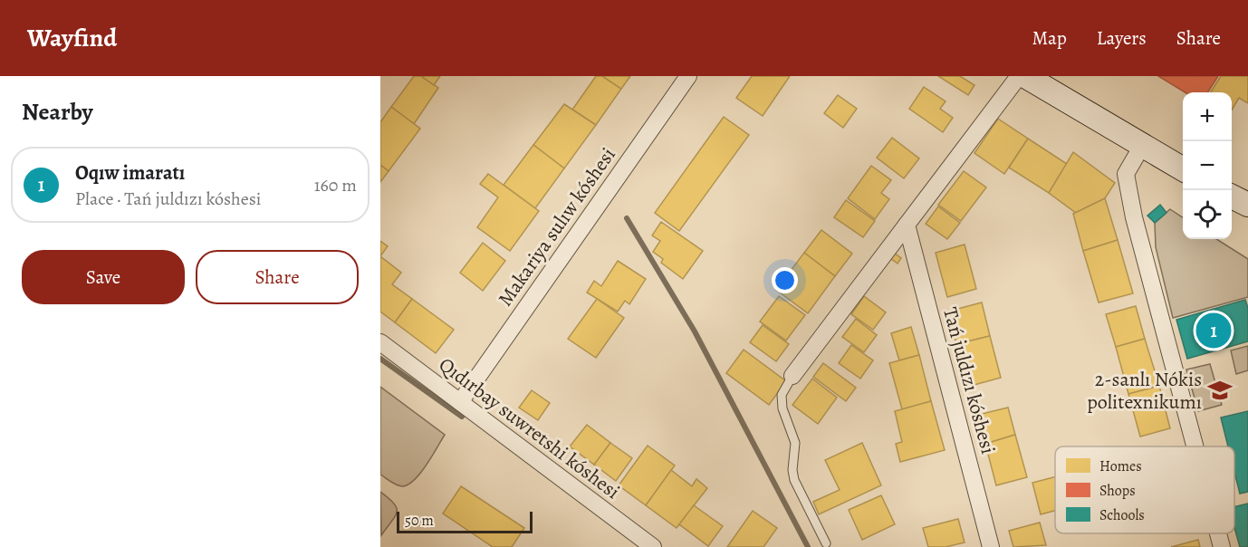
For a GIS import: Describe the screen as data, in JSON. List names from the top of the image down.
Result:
{
  "streets": {
    "street": ["Makariya sulıw kóshesi", "Tań juldızı kóshesi", "Qıdırbay suwretshi kóshesi"]
  },
  "crossings": [
    ["Makariya sulıw kóshesi", "Qıdırbay suwretshi kóshesi"]
  ],
  "places": {
    "school or university": ["2-sanlı Nókis politexnikumı"]
  },
  "legend": ["Homes", "Shops", "Schools"],
  "scale_bar": "50 m",
  "page": {
    "header": "Wayfind",
    "nav": ["Map", "Layers", "Share"],
    "heading": "Nearby",
    "map_buttons": ["+", "−"],
    "list": [
      {
        "mark": "1",
        "name": "Oqıw imaratı",
        "note": "Place · Tań juldızı kóshesi",
        "value": "160 m"
      }
    ],
    "buttons": ["Save", "Share"],
    "pins": "1",
    "scale": "50 m"
  }
}
